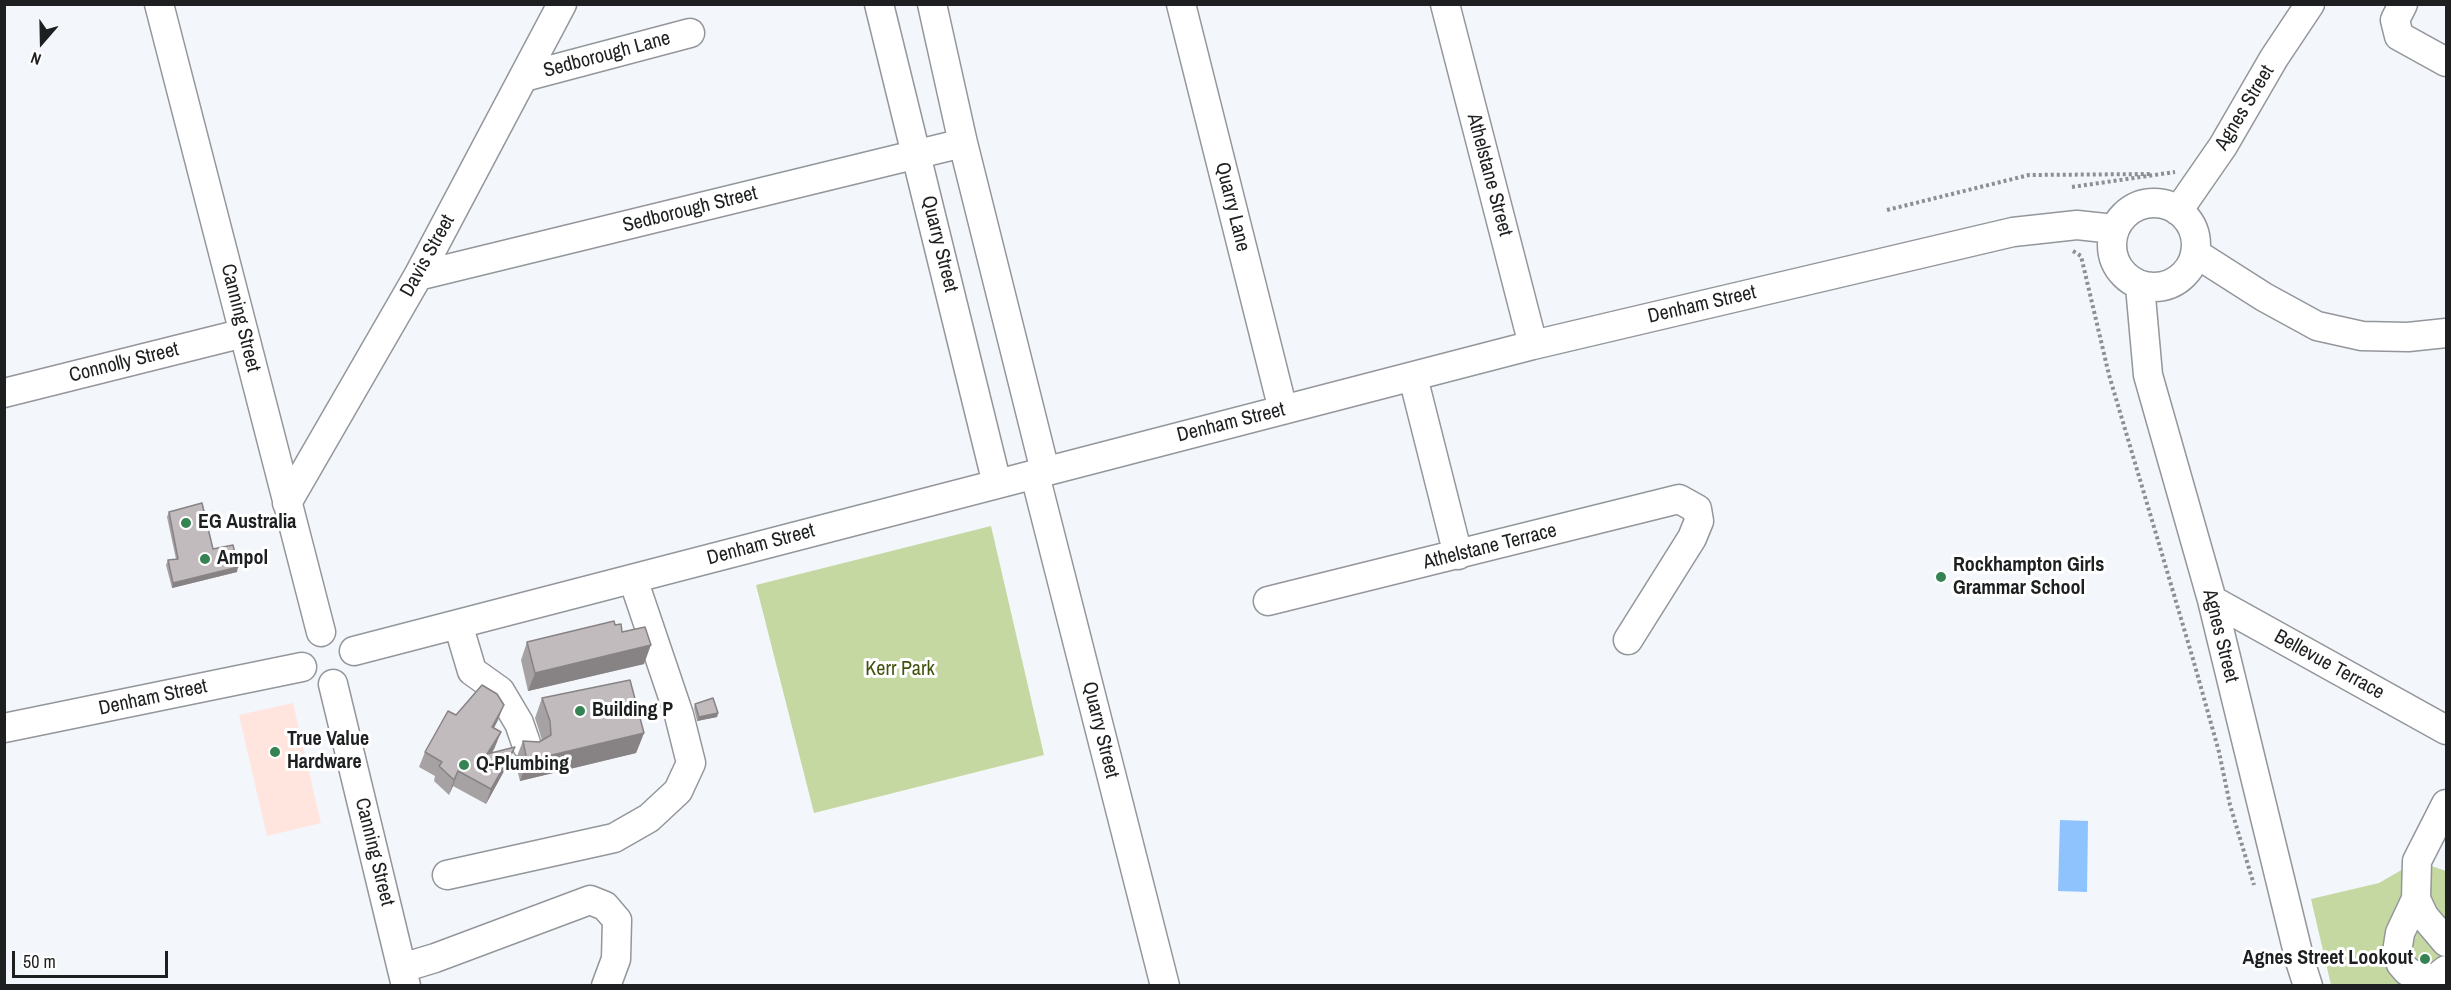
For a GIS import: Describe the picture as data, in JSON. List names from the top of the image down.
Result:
{
  "streets": {
    "street": [
      "Sedborough Lane",
      "Agnes Street",
      "Athelstane Street",
      "Quarry Lane",
      "Sedborough Street",
      "Quarry Street",
      "Davis Street",
      "Denham Street",
      "Canning Street",
      "Connolly Street",
      "Athelstane Terrace",
      "Bellevue Terrace"
    ]
  },
  "crossings": [
    ["Sedborough Lane", "Davis Street"],
    ["Agnes Street", "Denham Street"],
    ["Agnes Street", "Bellevue Terrace"],
    ["Athelstane Street", "Denham Street"],
    ["Quarry Lane", "Denham Street"],
    ["Sedborough Street", "Quarry Street"],
    ["Sedborough Street", "Davis Street"],
    ["Quarry Street", "Denham Street"],
    ["Davis Street", "Canning Street"],
    ["Denham Street", "Canning Street"],
    ["Canning Street", "Connolly Street"]
  ],
  "parks": ["Kerr Park"],
  "places": [
    "EG Australia",
    "Ampol",
    "Rockhampton Girls Grammar School",
    "Building P",
    "True Value Hardware",
    "Q-Plumbing",
    "Agnes Street Lookout"
  ],
  "scale_bar": "50 m",
  "north": "bottom"
}
